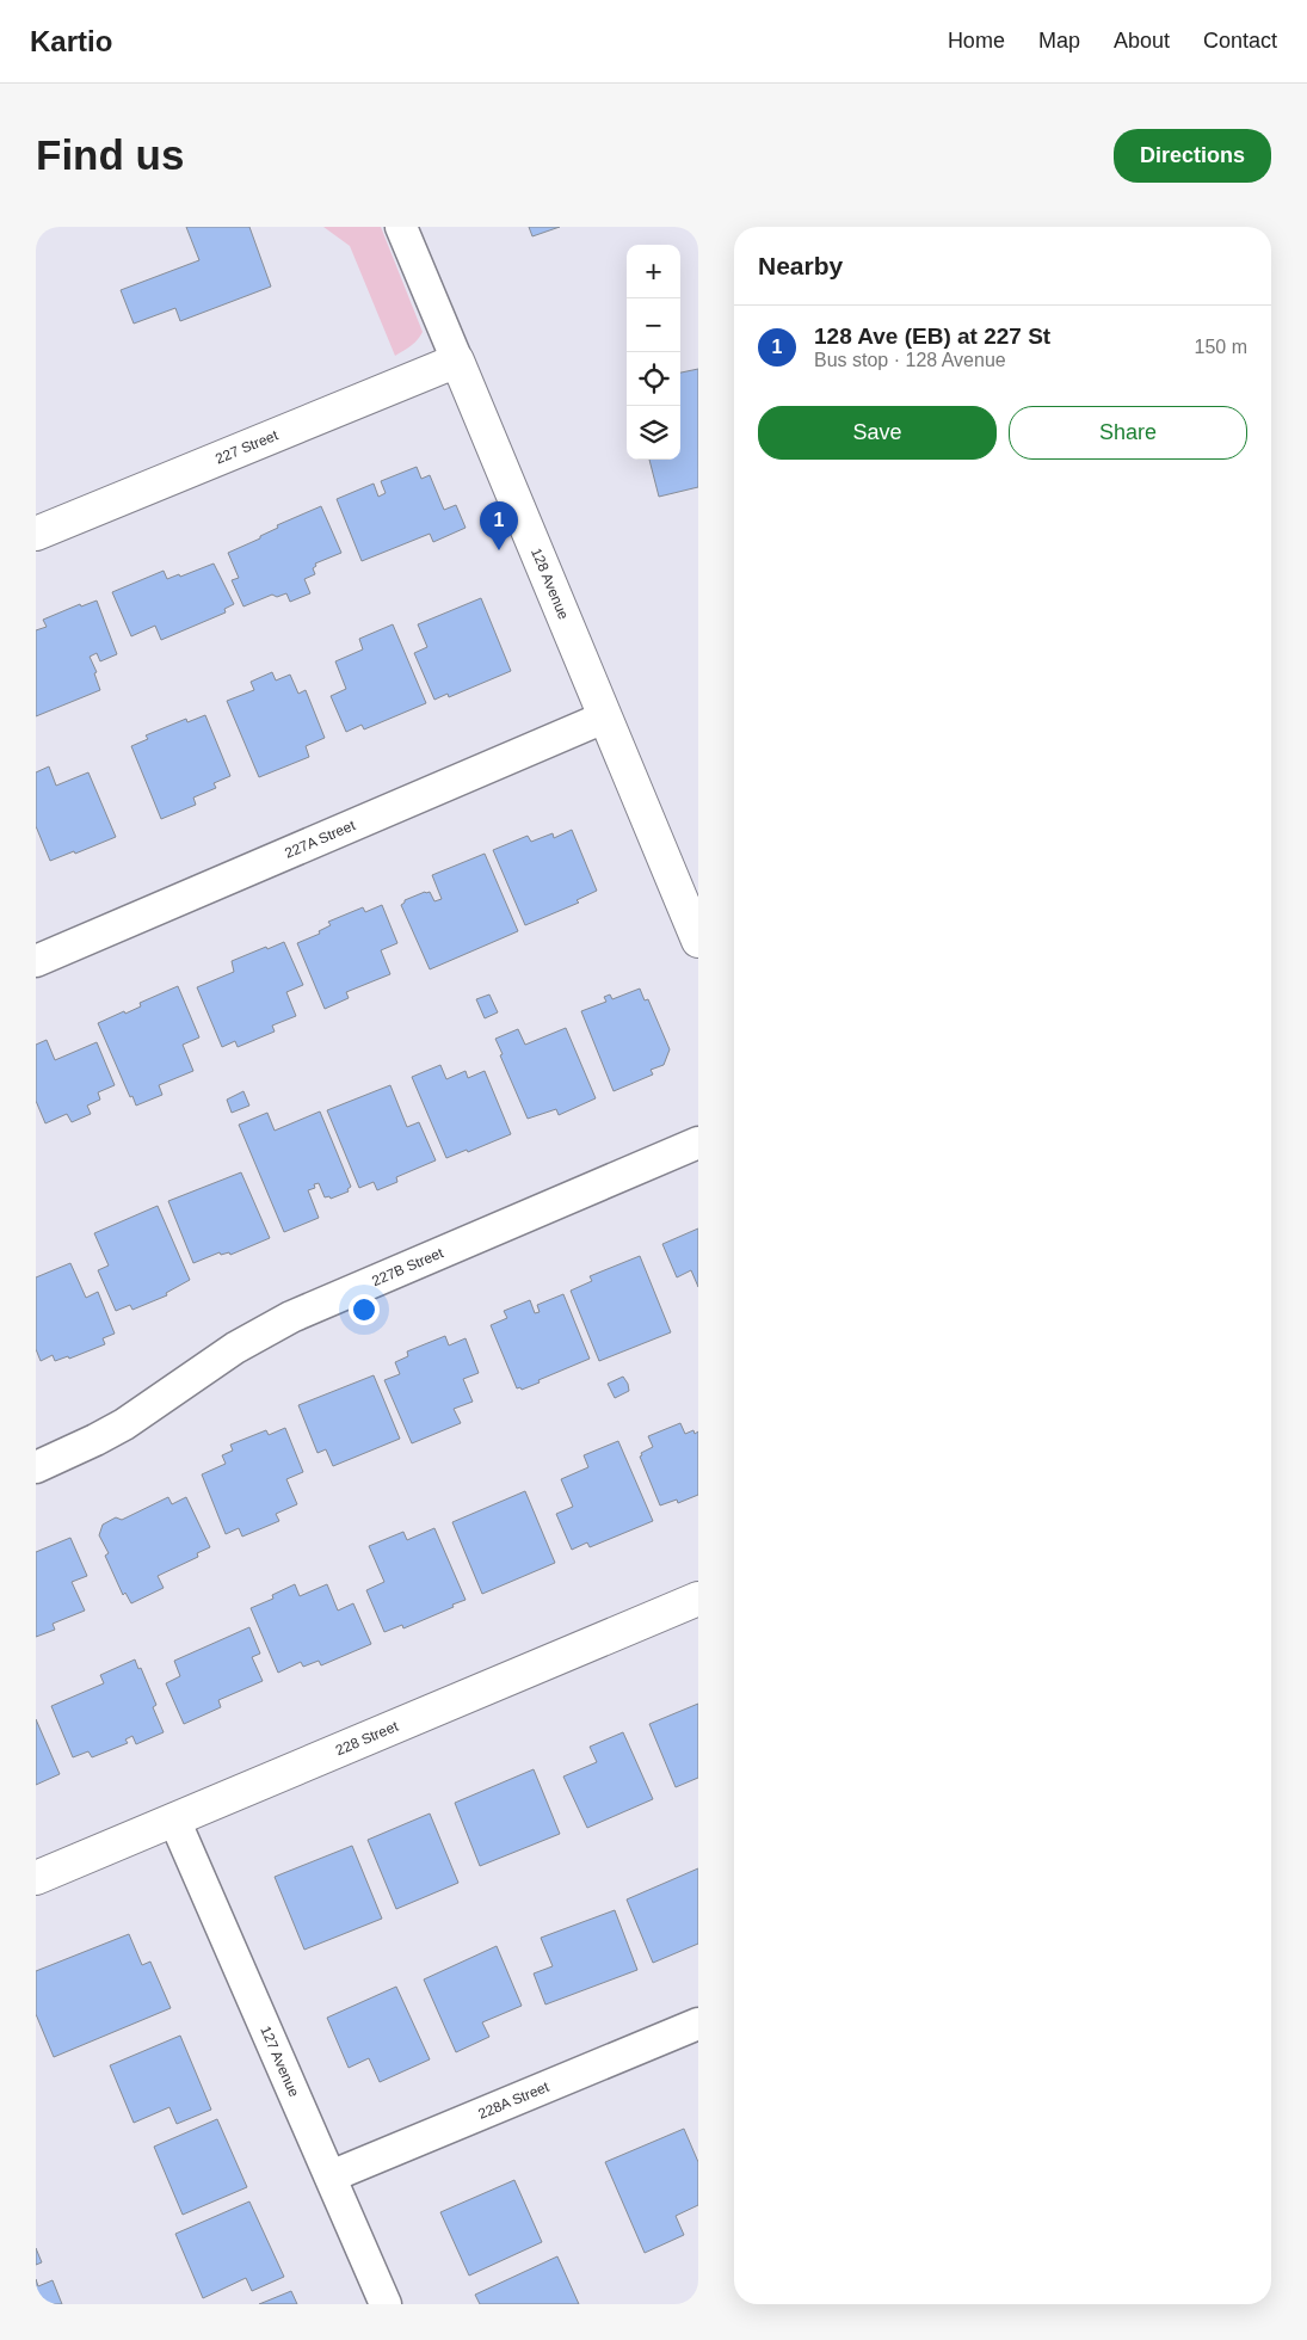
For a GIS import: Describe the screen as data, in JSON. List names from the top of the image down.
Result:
{
  "streets": {
    "street": [
      "227 Street",
      "128 Avenue",
      "227A Street",
      "227B Street",
      "228 Street",
      "127 Avenue",
      "228A Street"
    ]
  },
  "crossings": [
    ["227 Street", "128 Avenue"],
    ["128 Avenue", "227A Street"],
    ["228 Street", "127 Avenue"],
    ["127 Avenue", "228A Street"]
  ],
  "page": {
    "header": "Kartio",
    "nav": [
      "Home",
      "Map",
      "About",
      "Contact"
    ],
    "buttons": [
      "Directions",
      ["Save", "Share"]
    ],
    "title": "Find us",
    "heading": "Nearby",
    "map_buttons": ["+", "−"],
    "list": [
      {
        "mark": "1",
        "name": "128 Ave (EB) at 227 St",
        "note": "Bus stop · 128 Avenue",
        "value": "150 m"
      }
    ],
    "pins": "1"
  }
}
